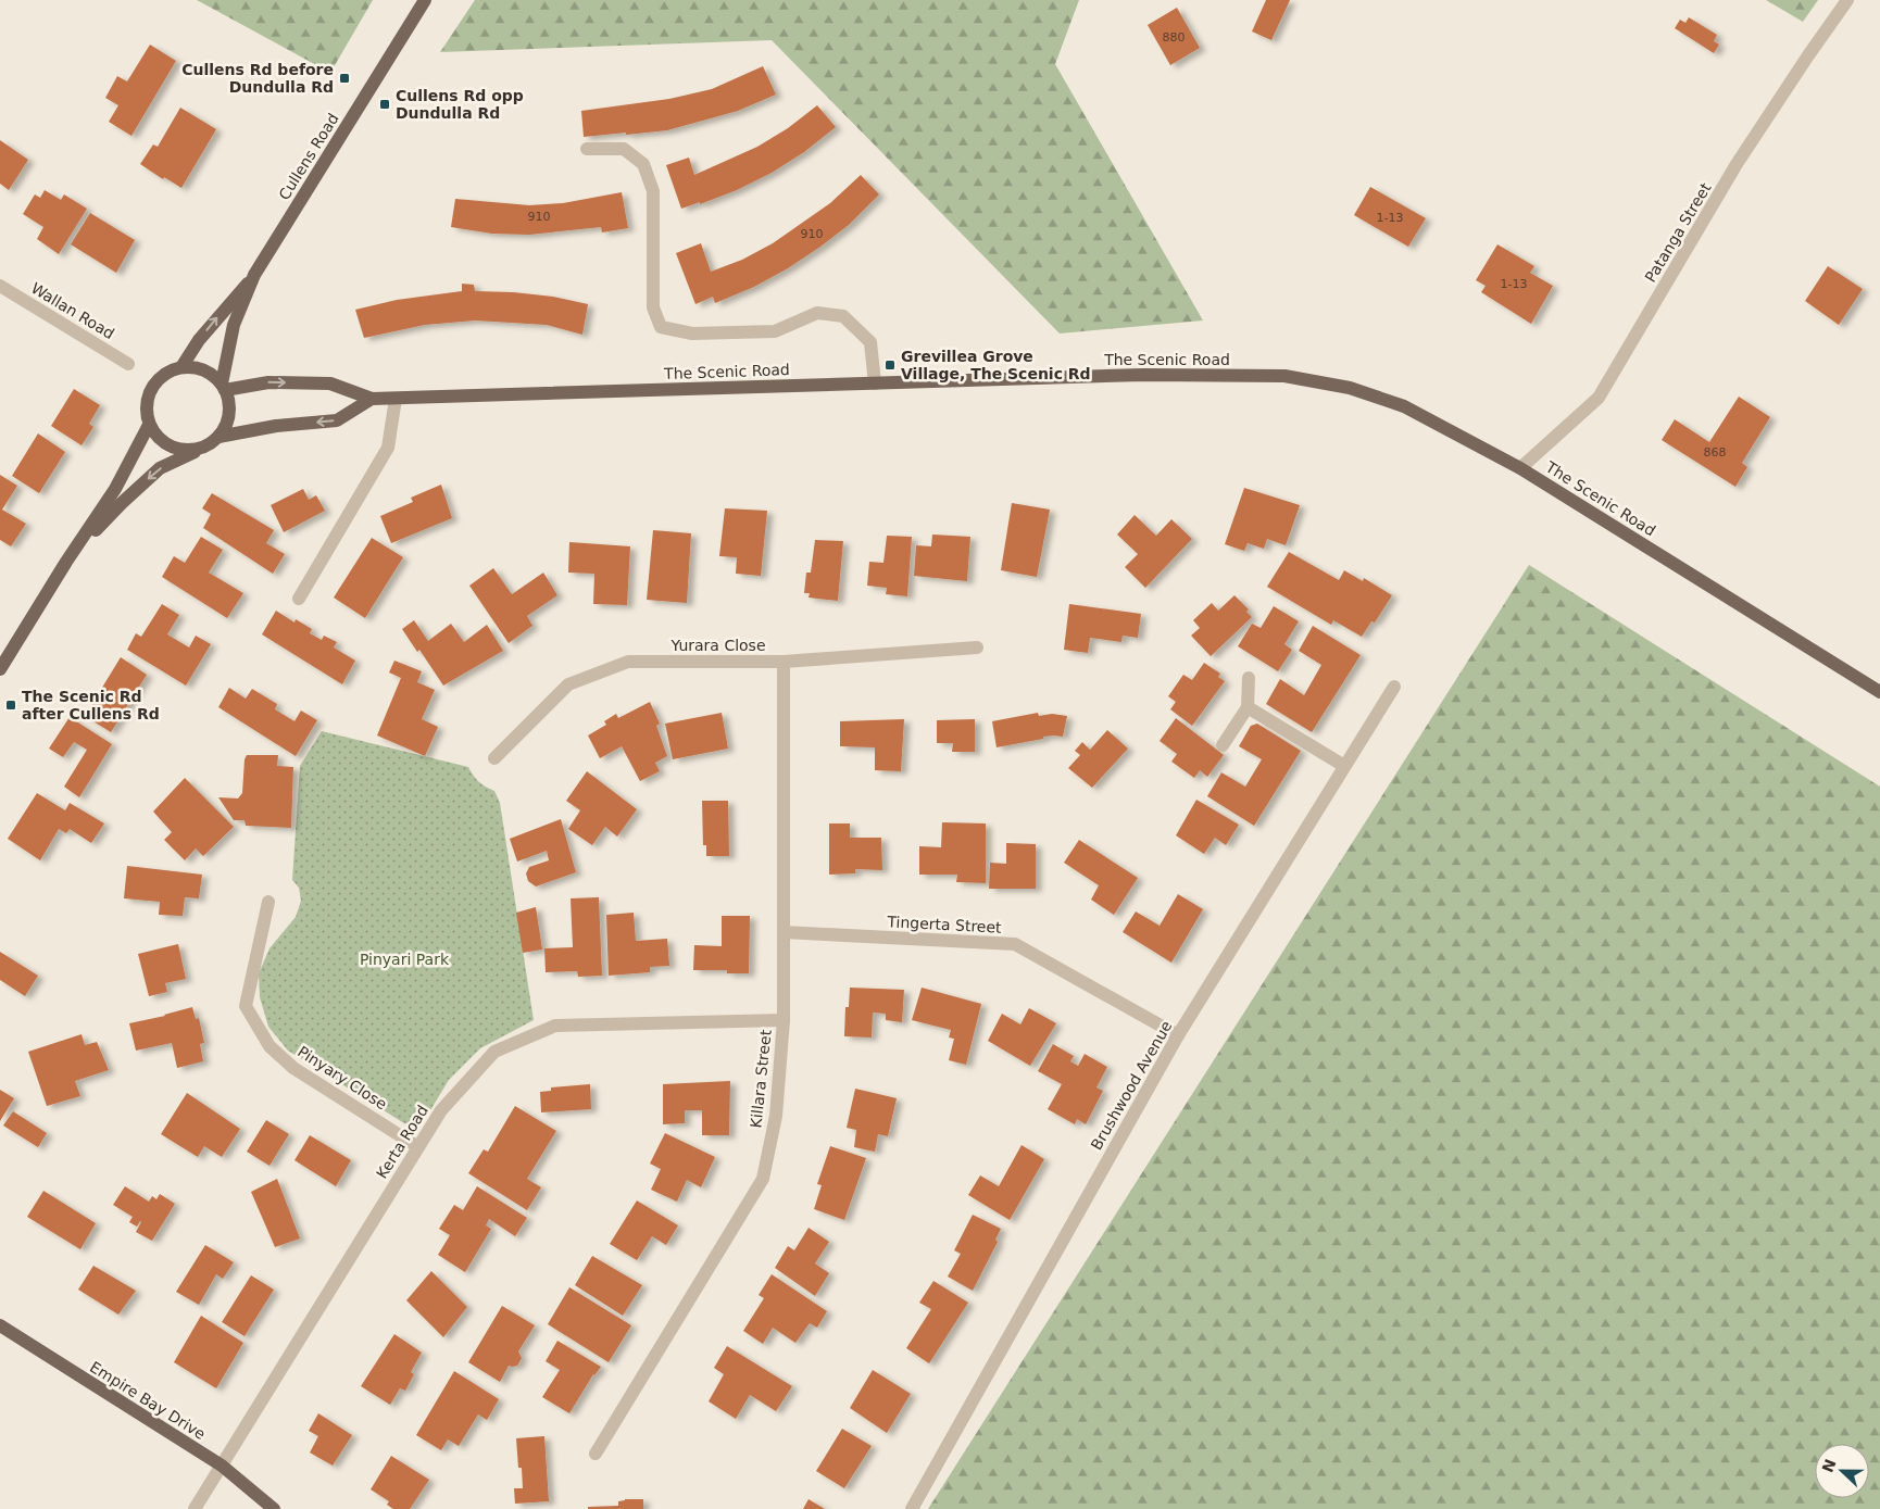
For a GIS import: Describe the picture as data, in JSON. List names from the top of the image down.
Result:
{
  "streets": {
    "main road": ["Cullens Road", "The Scenic Road", "Empire Bay Drive"],
    "street": [
      "Patanga Street",
      "Wallan Road",
      "Yurara Close",
      "Tingerta Street",
      "Pinyary Close",
      "Killara Street",
      "Brushwood Avenue",
      "Kerta Road"
    ]
  },
  "crossings": [
    ["Cullens Road", "The Scenic Road"],
    ["Patanga Street", "The Scenic Road"],
    ["Yurara Close", "Killara Street"],
    ["Tingerta Street", "Killara Street"],
    ["Tingerta Street", "Brushwood Avenue"],
    ["Pinyary Close", "Kerta Road"],
    ["Killara Street", "Kerta Road"],
    ["Kerta Road", "Empire Bay Drive"]
  ],
  "parks": ["Pinyari Park"],
  "places": {
    "transit": [
      "Cullens Rd before Dundulla Rd",
      "Cullens Rd opp Dundulla Rd",
      "Grevillea Grove Village, The Scenic Rd",
      "The Scenic Rd after Cullens Rd"
    ]
  },
  "house_numbers": [
    "880",
    "910",
    "1-13",
    "910",
    "1-13",
    "868"
  ],
  "north": "left"
}
